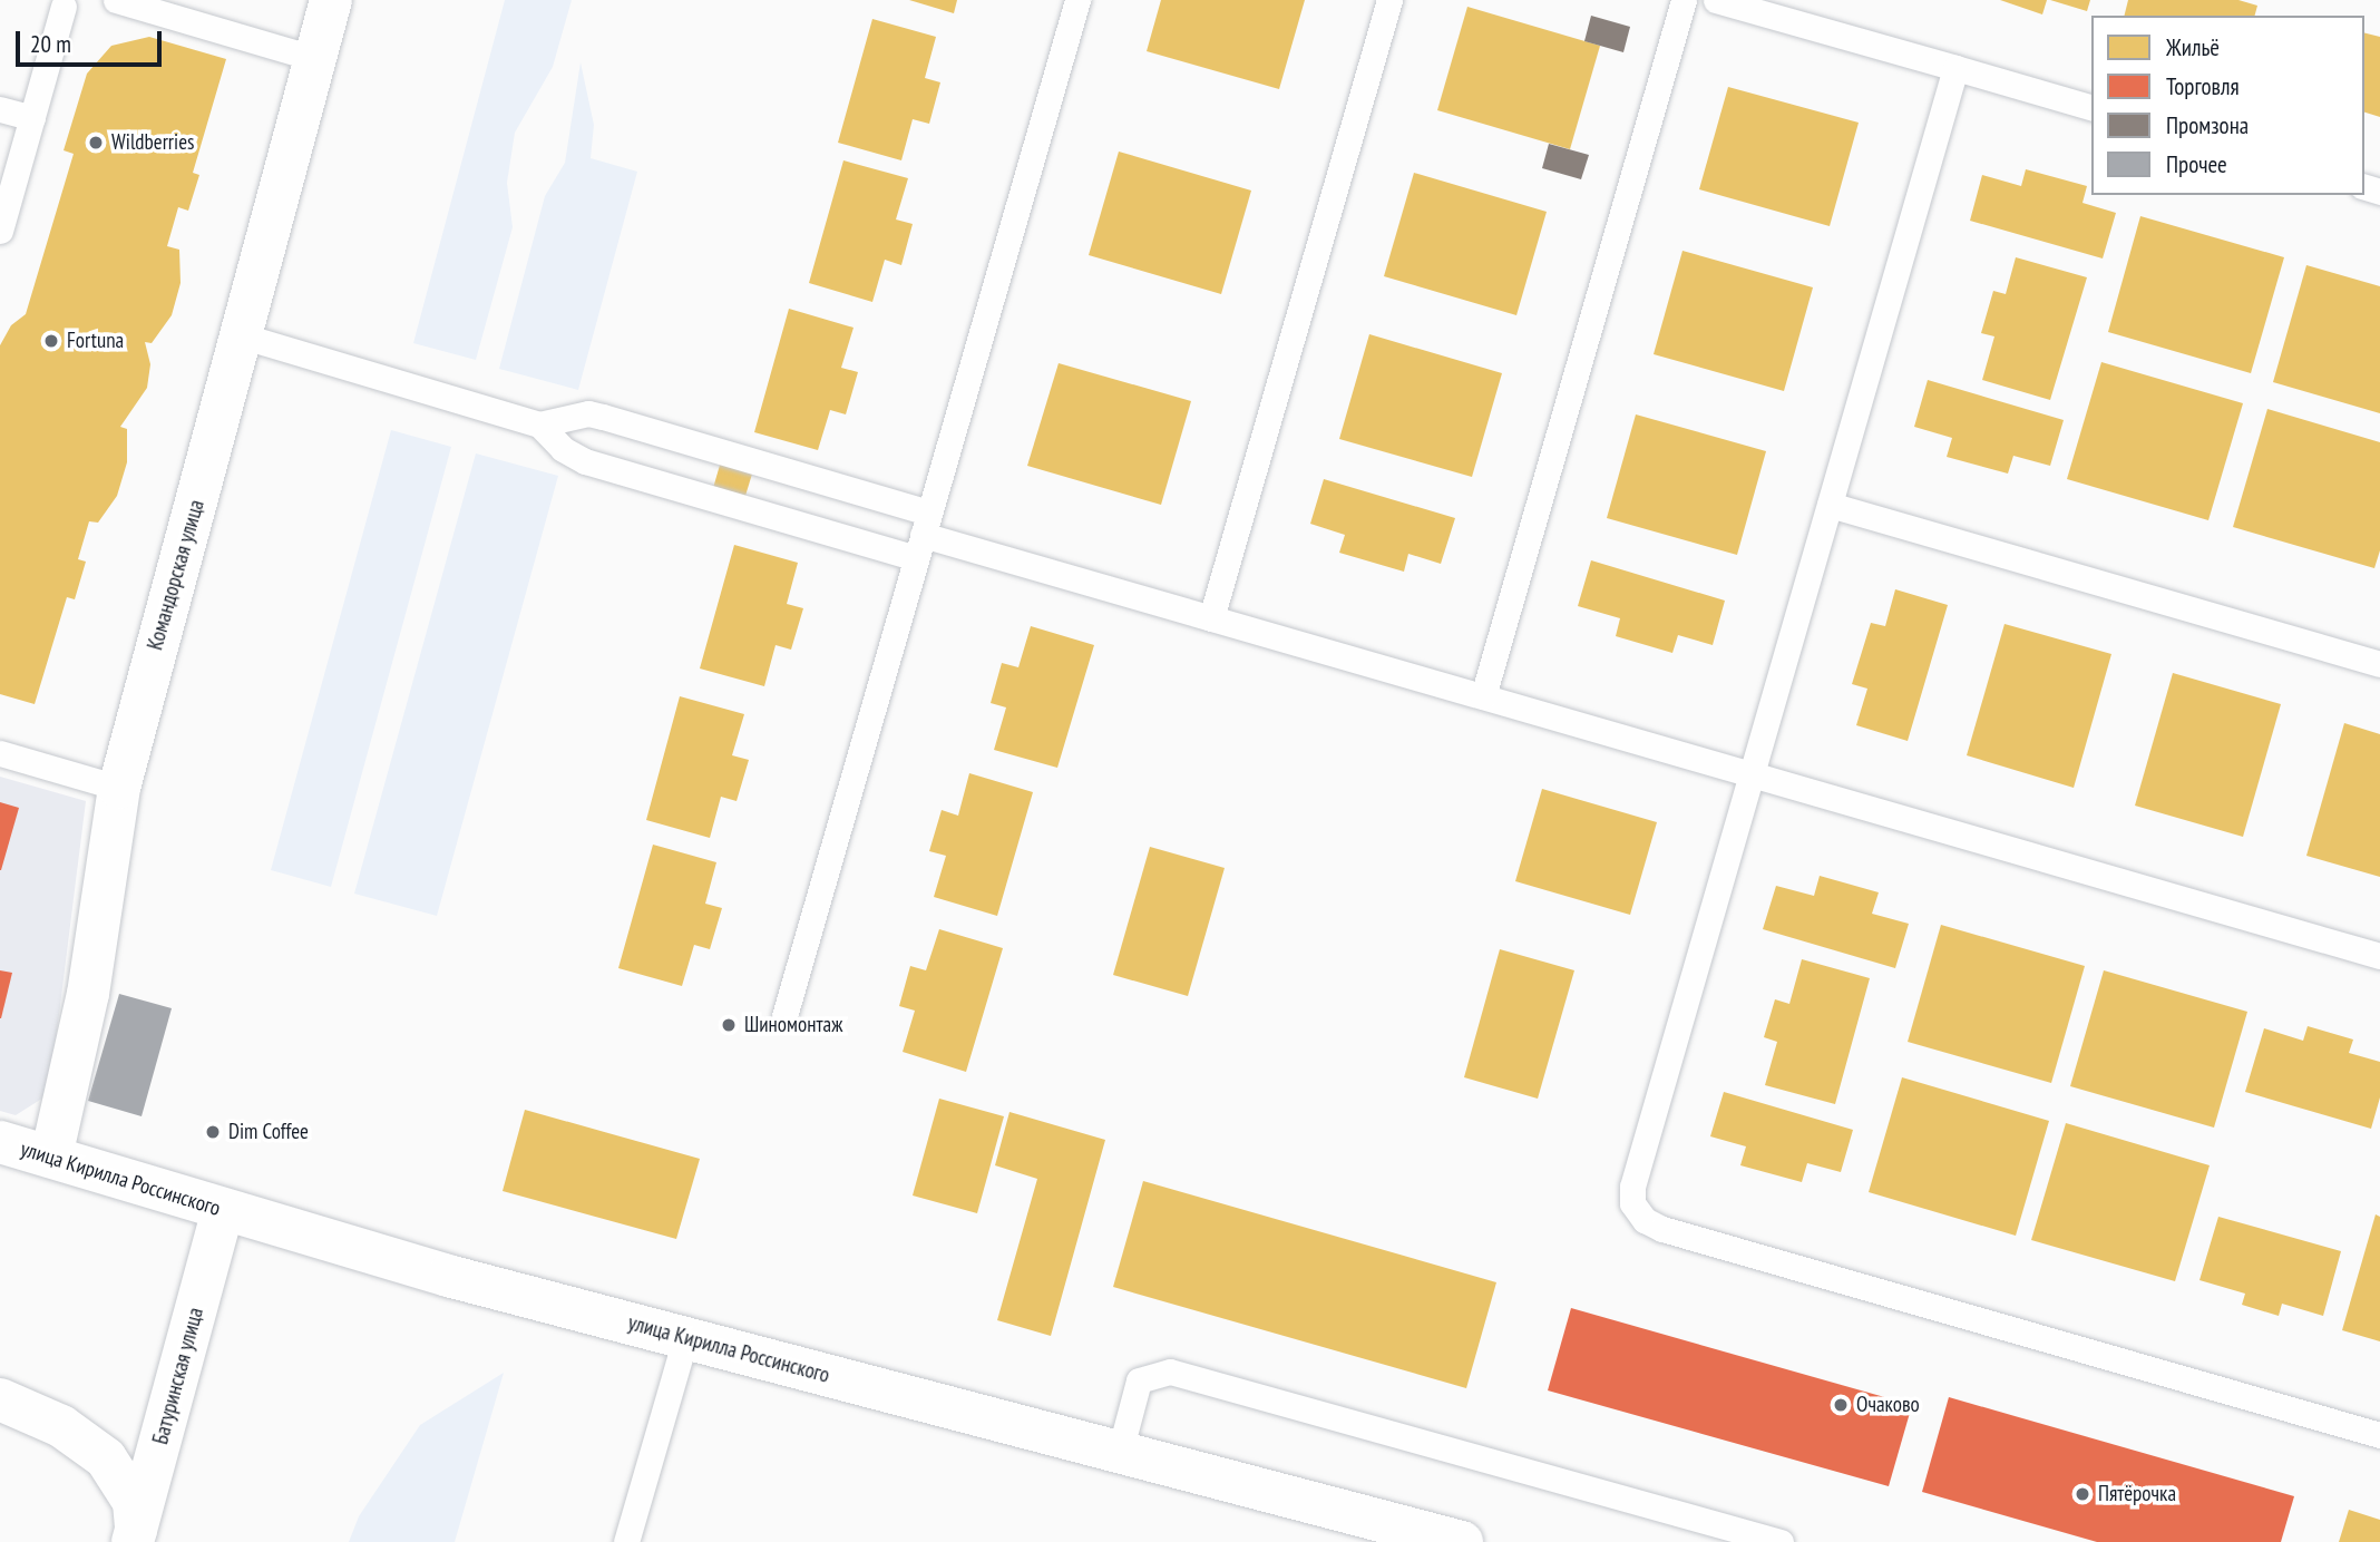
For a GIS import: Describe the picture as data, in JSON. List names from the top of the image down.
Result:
{
  "streets": {
    "street": ["Командорская улица", "улица Кирилла Россинского", "Батуринская улица"]
  },
  "crossings": [
    ["Командорская улица", "улица Кирилла Россинского"],
    ["улица Кирилла Россинского", "Батуринская улица"]
  ],
  "places": [
    "Wildberries",
    "Fortuna",
    "Шиномонтаж",
    "Dim Coffee",
    "Очаково",
    "Пятёрочка"
  ],
  "legend": [
    "Жильё",
    "Торговля",
    "Промзона",
    "Прочее"
  ],
  "scale_bar": "20 m"
}
